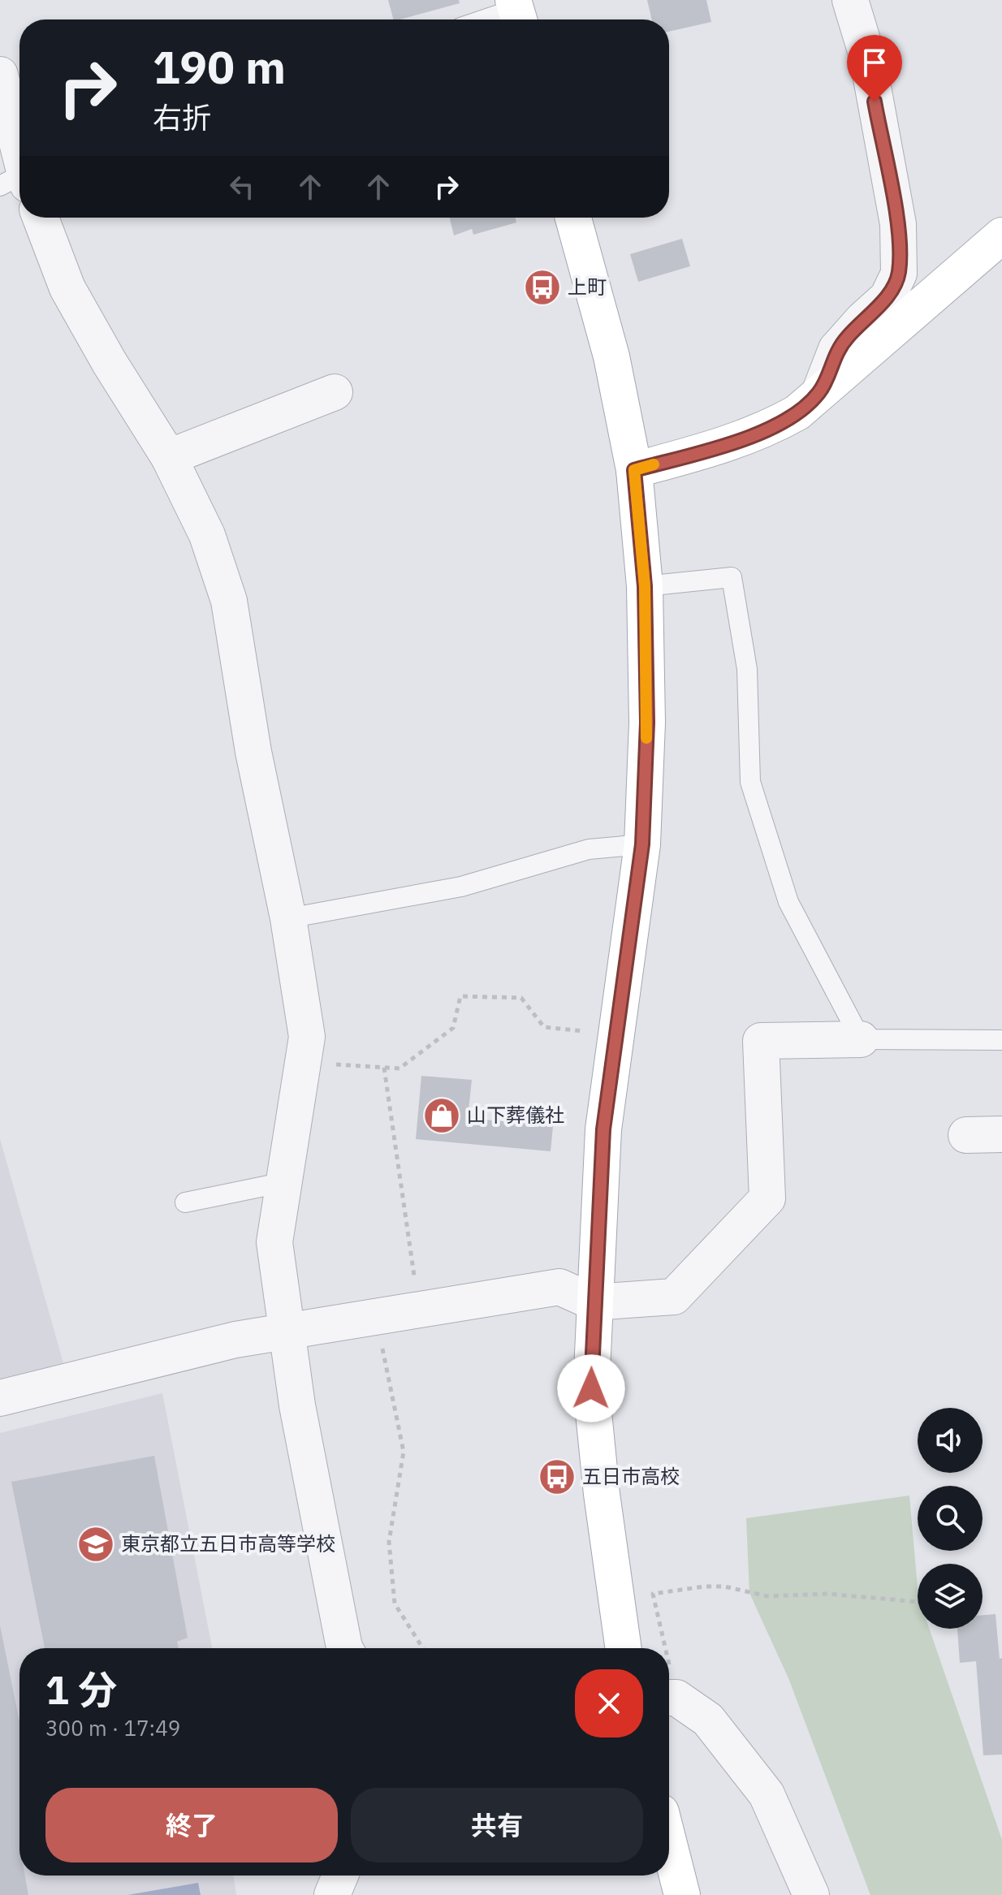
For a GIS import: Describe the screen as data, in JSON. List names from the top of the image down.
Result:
{
  "places": {
    "bus stop": ["上町", "五日市高校"],
    "shop": ["山下葬儀社"],
    "school or university": ["東京都立五日市高等学校"]
  },
  "page": {
    "turn": ["190 m", "右折"],
    "heading": ["1 分", "300 m · 17:49"],
    "buttons": ["終了", "共有"]
  }
}
